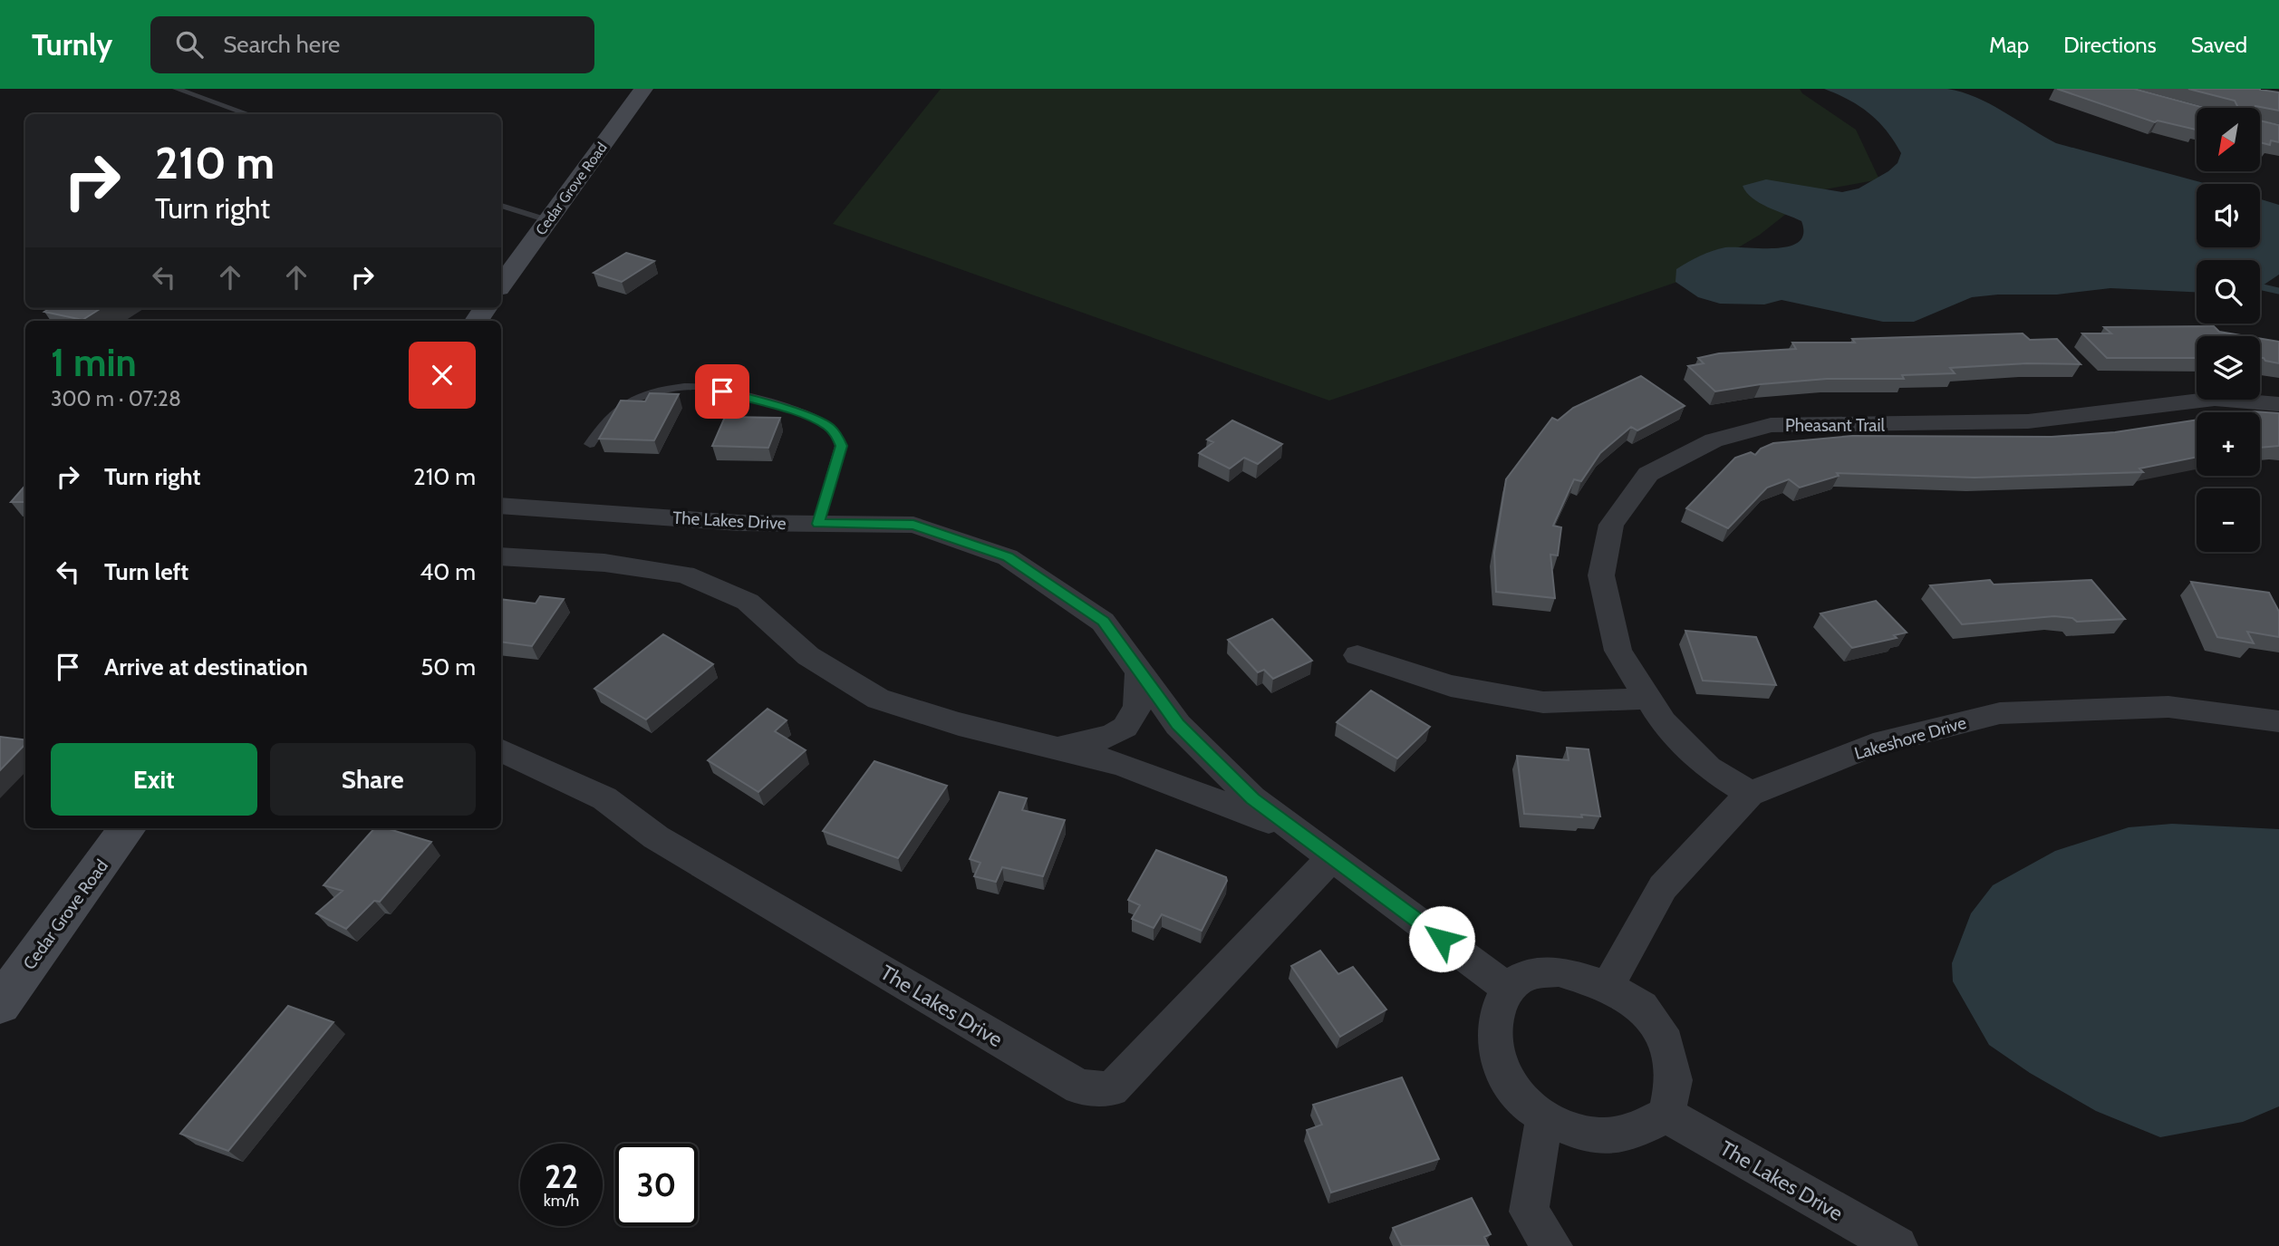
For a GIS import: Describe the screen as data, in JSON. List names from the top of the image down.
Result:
{
  "streets": {
    "main road": ["Cedar Grove Road"],
    "street": ["Pheasant Trail", "The Lakes Drive", "Lakeshore Drive"]
  },
  "crossings": [
    ["Pheasant Trail", "Lakeshore Drive"],
    ["The Lakes Drive", "Lakeshore Drive"]
  ],
  "north": "bottom left",
  "page": {
    "header": "Turnly",
    "search": "Search here",
    "nav": ["Map", "Directions", "Saved"],
    "map_buttons": ["+", "−"],
    "turn": ["210 m", "Turn right"],
    "heading": ["1 min", "300 m · 07:28"],
    "list": [
      {
        "name": "Turn right",
        "value": "210 m"
      },
      {
        "name": "Turn left",
        "value": "40 m"
      },
      {
        "name": "Arrive at destination",
        "value": "50 m"
      }
    ],
    "buttons": ["Exit", "Share"],
    "speed": "22 km/h",
    "limit": "30"
  }
}
